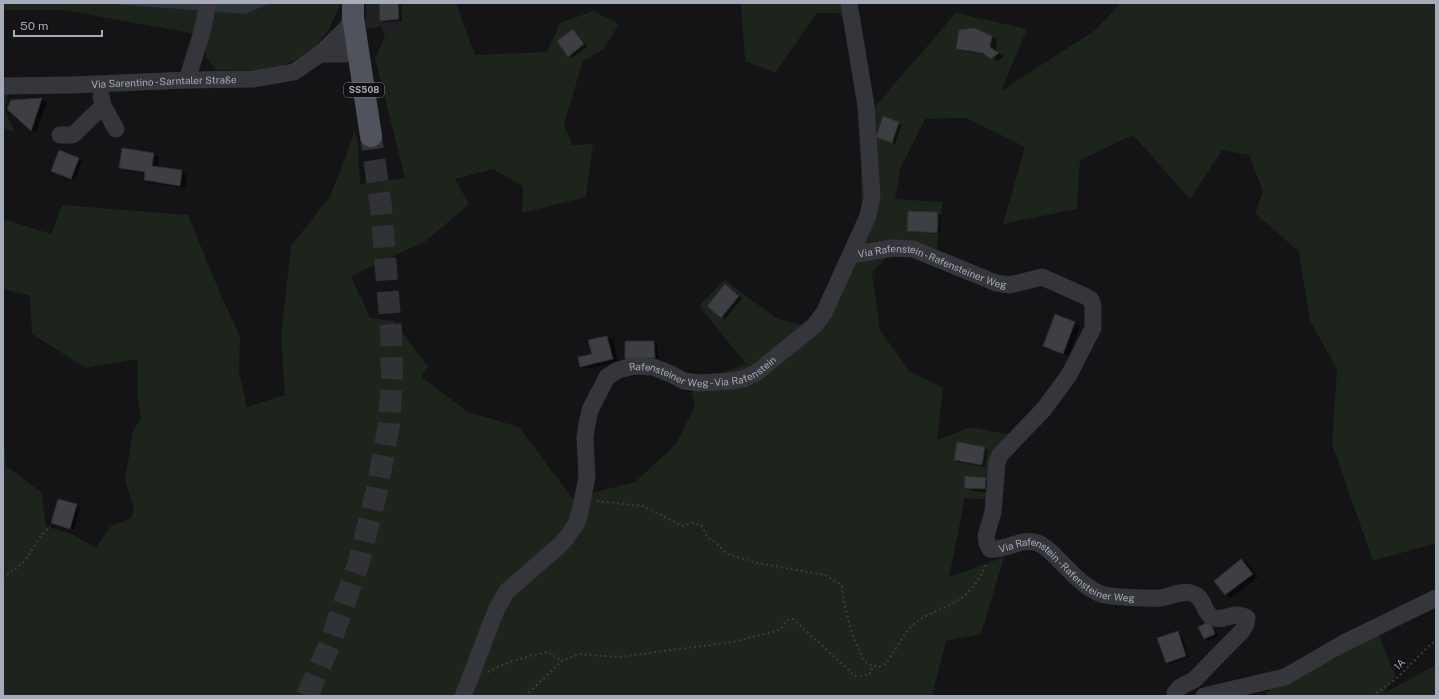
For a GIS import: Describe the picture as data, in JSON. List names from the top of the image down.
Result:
{
  "streets": {
    "main road": ["SS508"],
    "street": ["Via Sarentino - Sarntaler Straße", "Via Rafenstein - Rafensteiner Weg", "Rafensteiner Weg - Via Rafenstein"],
    "path": ["1A"]
  },
  "crossings": [
    ["Via Sarentino - Sarntaler Straße", "SS508"],
    ["Via Rafenstein - Rafensteiner Weg", "Rafensteiner Weg - Via Rafenstein"]
  ],
  "scale_bar": "50 m"
}
